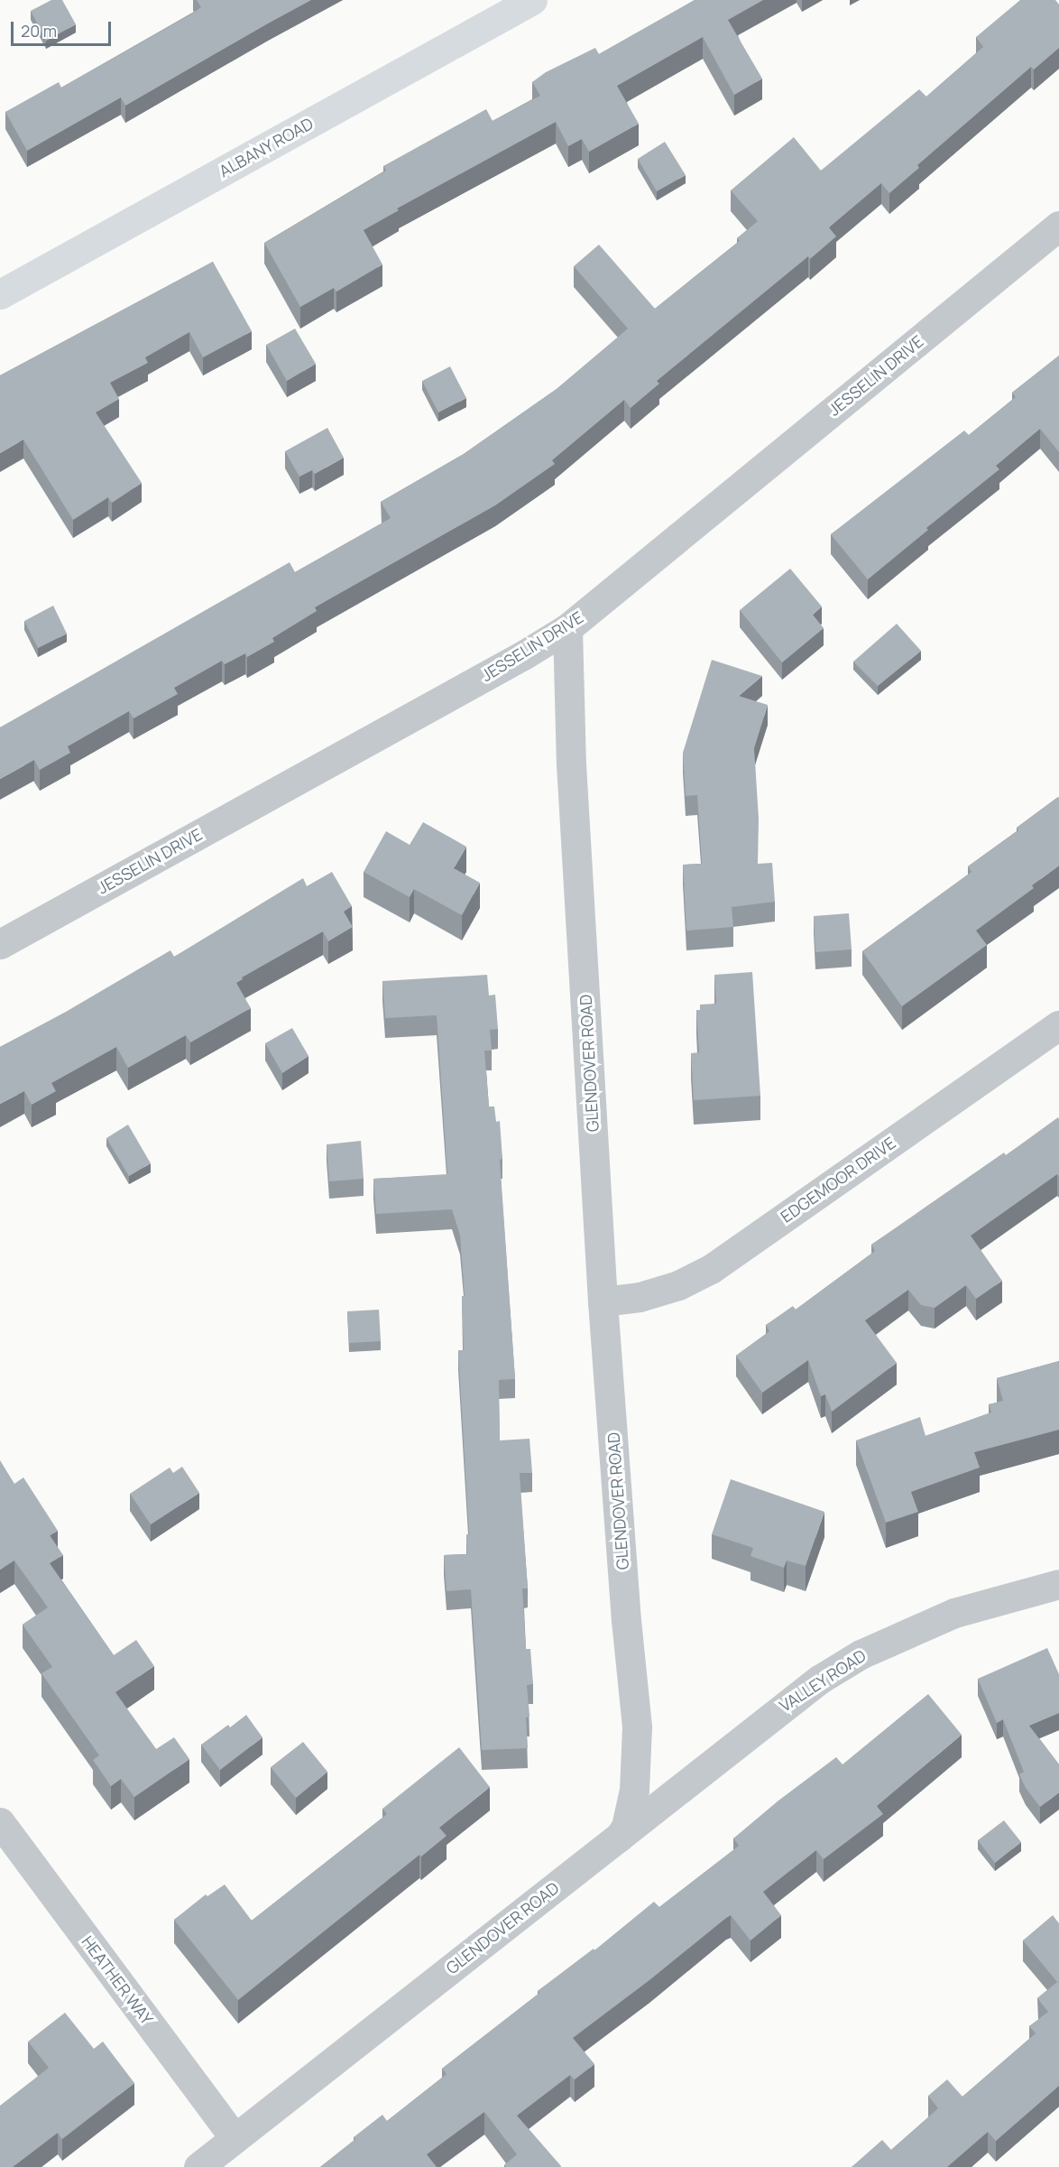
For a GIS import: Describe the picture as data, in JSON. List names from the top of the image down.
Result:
{
  "streets": {
    "street": [
      "ALBANY ROAD",
      "JESSELIN DRIVE",
      "GLENDOVER ROAD",
      "EDGEMOOR DRIVE",
      "VALLEY ROAD",
      "HEATHER WAY"
    ]
  },
  "crossings": [
    ["JESSELIN DRIVE", "GLENDOVER ROAD"],
    ["GLENDOVER ROAD", "EDGEMOOR DRIVE"],
    ["GLENDOVER ROAD", "VALLEY ROAD"],
    ["GLENDOVER ROAD", "HEATHER WAY"]
  ],
  "scale_bar": "20 m"
}
